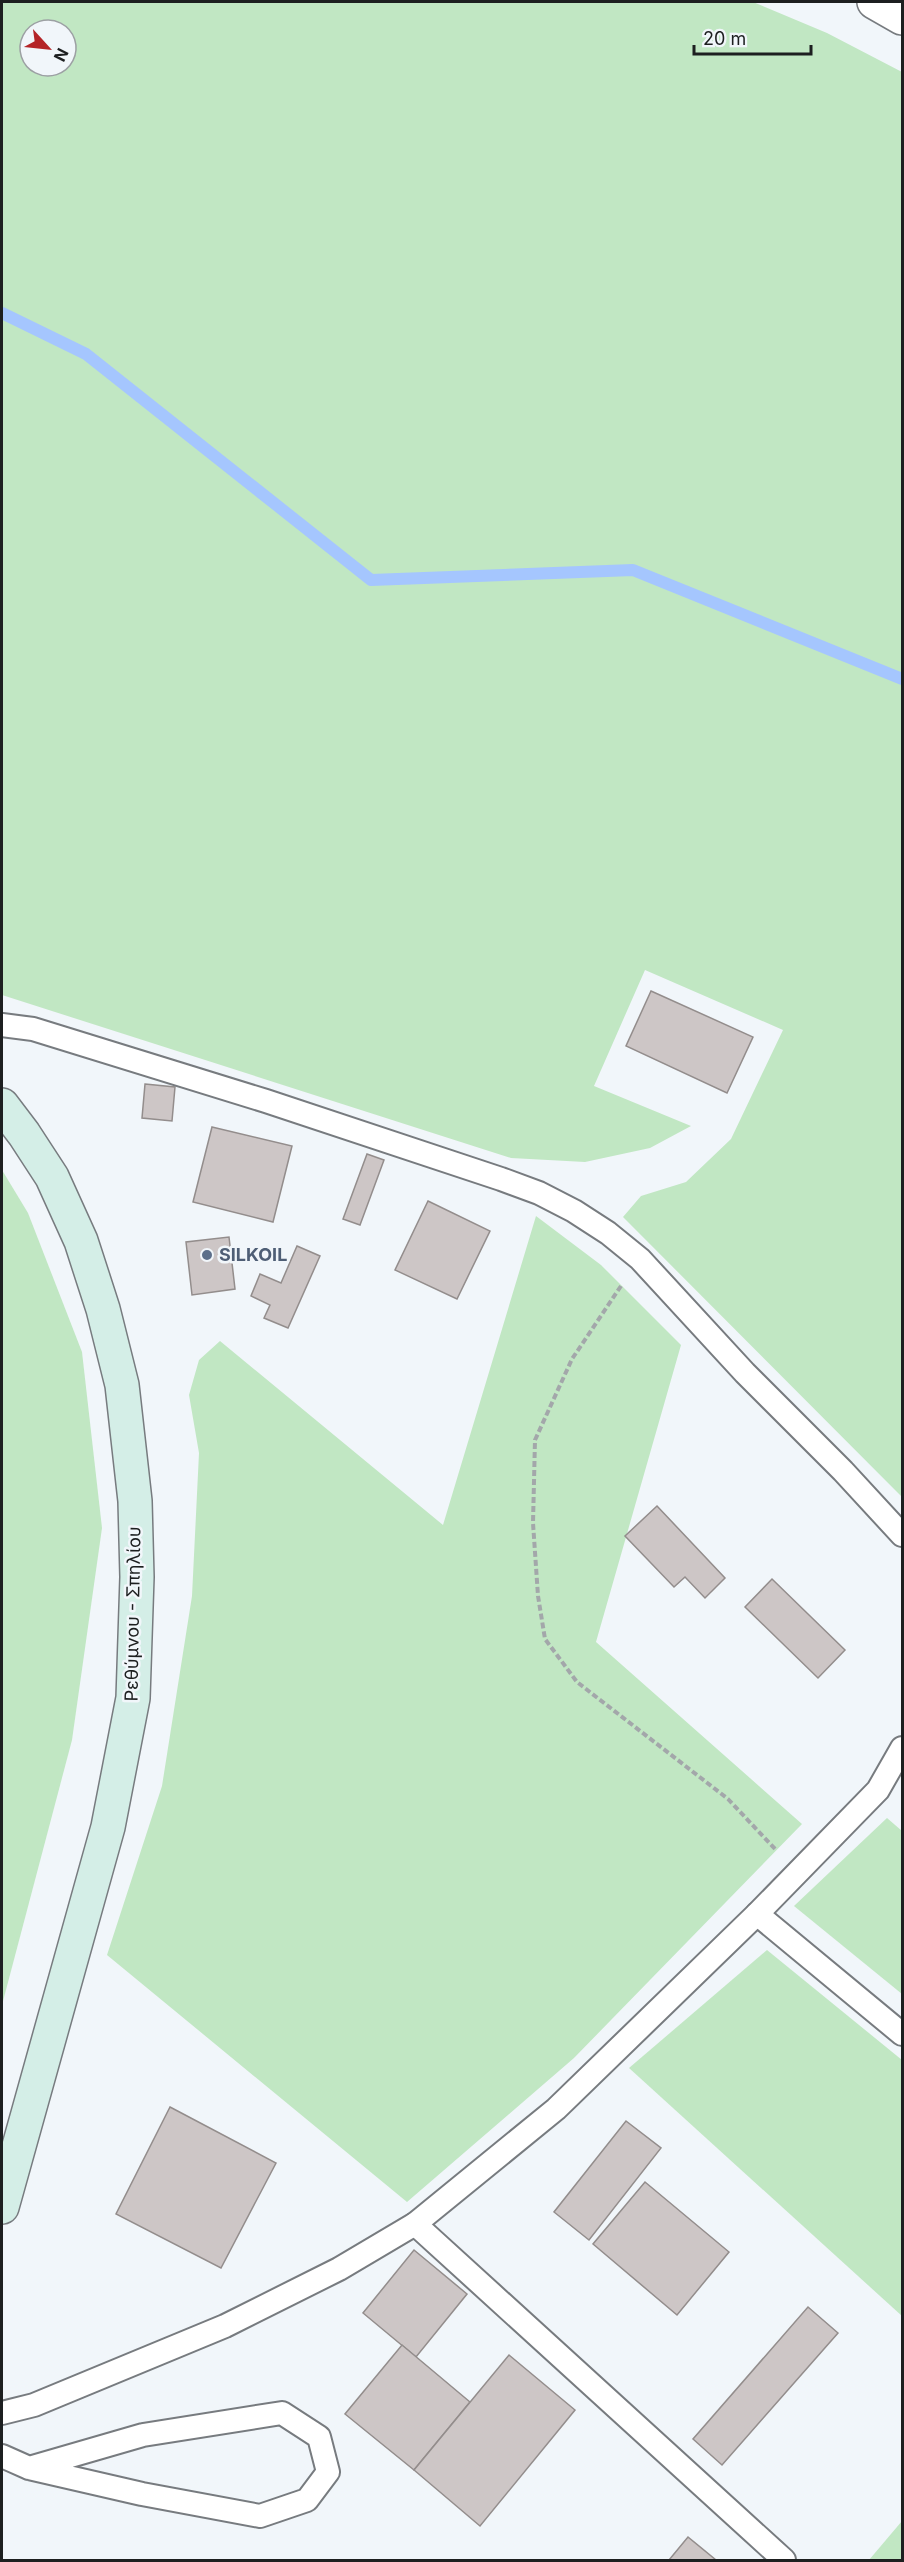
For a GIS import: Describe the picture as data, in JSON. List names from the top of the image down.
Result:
{
  "streets": {
    "main road": ["Ρεθύμνου - Σπηλίου"]
  },
  "places": ["SILKOIL"],
  "scale_bar": "20 m",
  "north": "bottom right"
}
